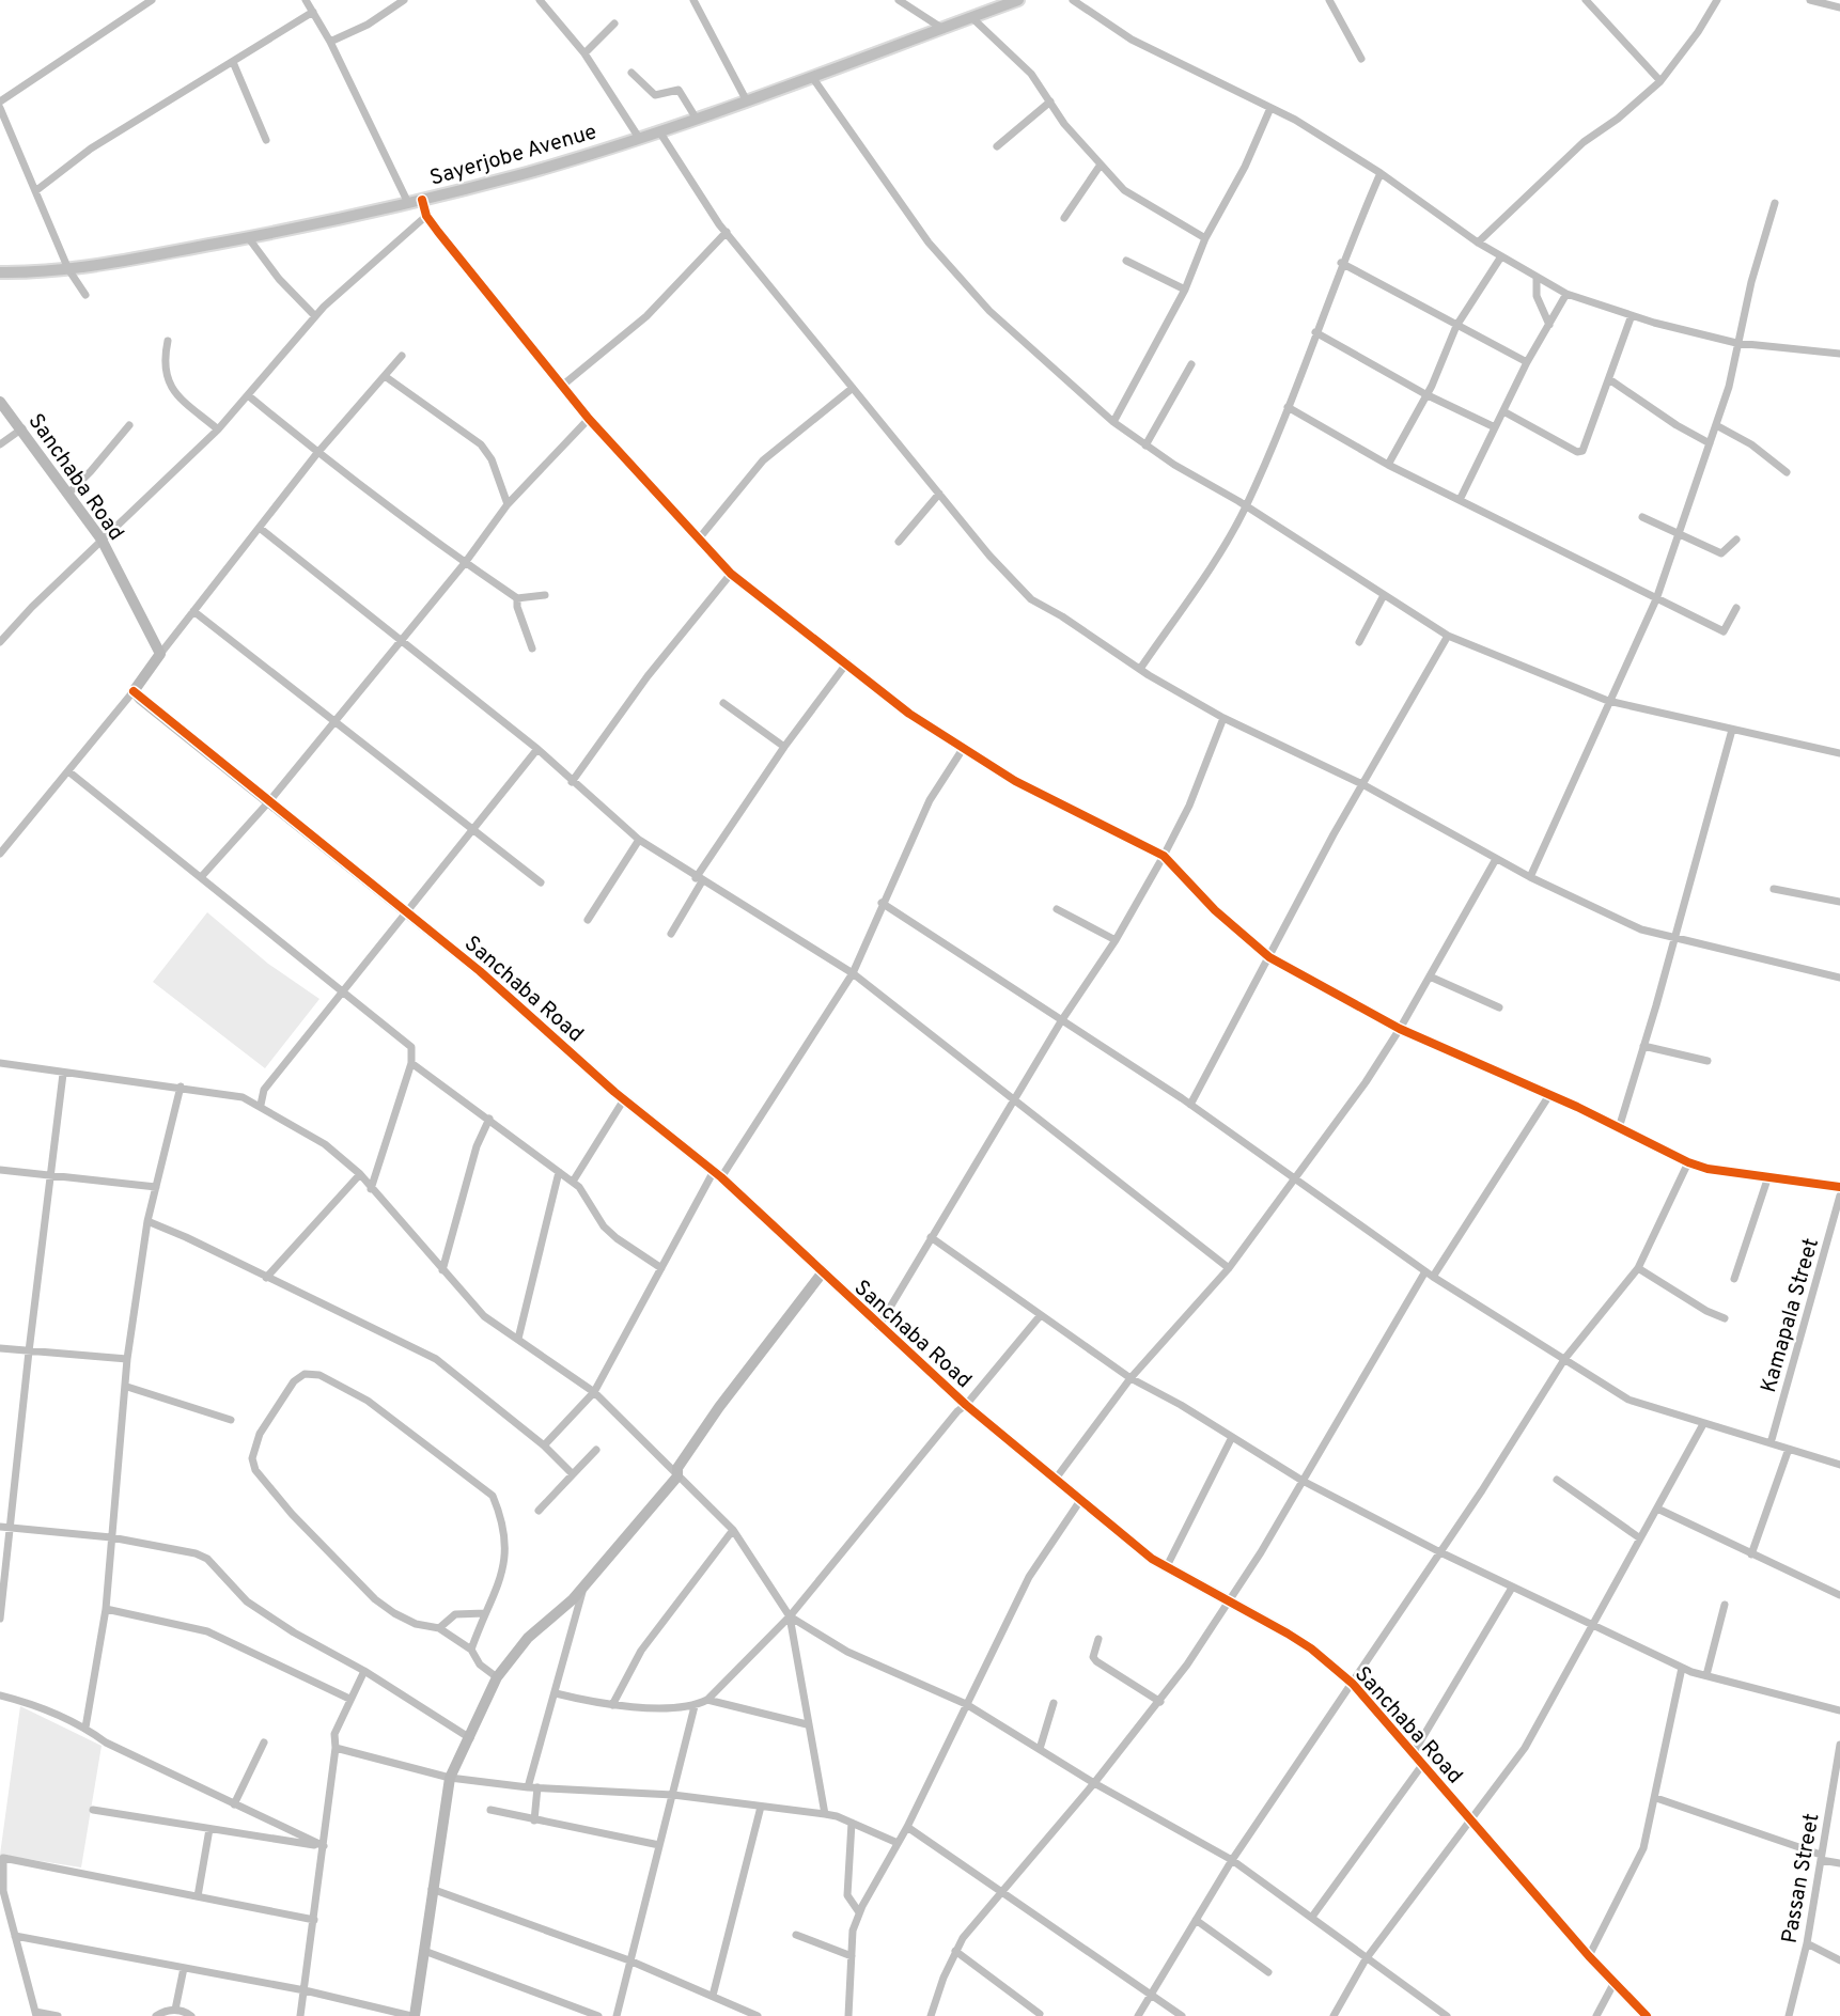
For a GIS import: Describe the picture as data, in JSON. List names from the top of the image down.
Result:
{
  "streets": {
    "main road": ["Sayerjobe Avenue"],
    "street": ["Sanchaba Road", "Kamapala Street", "Passan Street"]
  }
}
